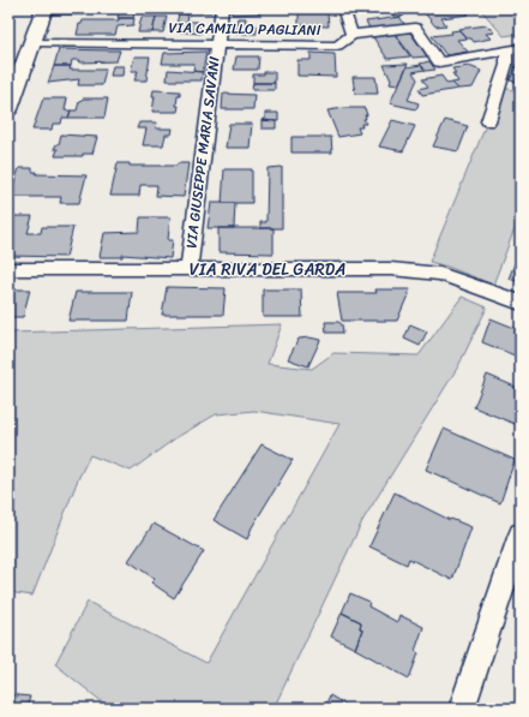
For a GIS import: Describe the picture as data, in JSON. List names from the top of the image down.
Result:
{
  "streets": {
    "street": ["VIA CAMILLO PAGLIANI", "VIA GIUSEPPE MARIA SAVANI", "VIA RIVA DEL GARDA"]
  },
  "crossings": [
    ["VIA CAMILLO PAGLIANI", "VIA GIUSEPPE MARIA SAVANI"],
    ["VIA GIUSEPPE MARIA SAVANI", "VIA RIVA DEL GARDA"]
  ]
}
